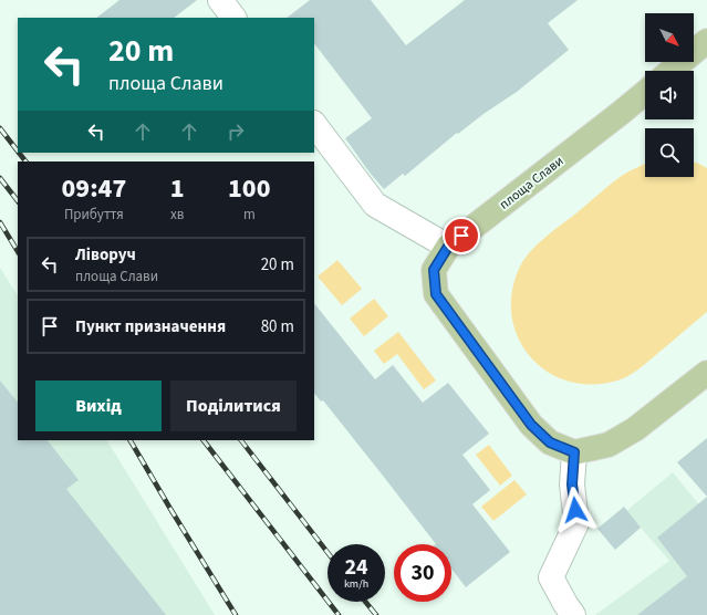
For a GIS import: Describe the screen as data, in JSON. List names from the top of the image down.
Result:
{
  "streets": {
    "main road": ["площа Слави"]
  },
  "north": "bottom right",
  "page": {
    "turn": ["20 m", "площа Слави"],
    "eta": [
      "09:47",
      "Прибуття",
      "1",
      "хв",
      "100",
      "m"
    ],
    "list": [
      {
        "name": "Ліворуч",
        "note": "площа Слави",
        "value": "20 m"
      },
      {
        "name": "Пункт призначення",
        "value": "80 m"
      }
    ],
    "buttons": ["Вихід", "Поділитися"],
    "speed": "24 km/h",
    "limit": "30"
  }
}
